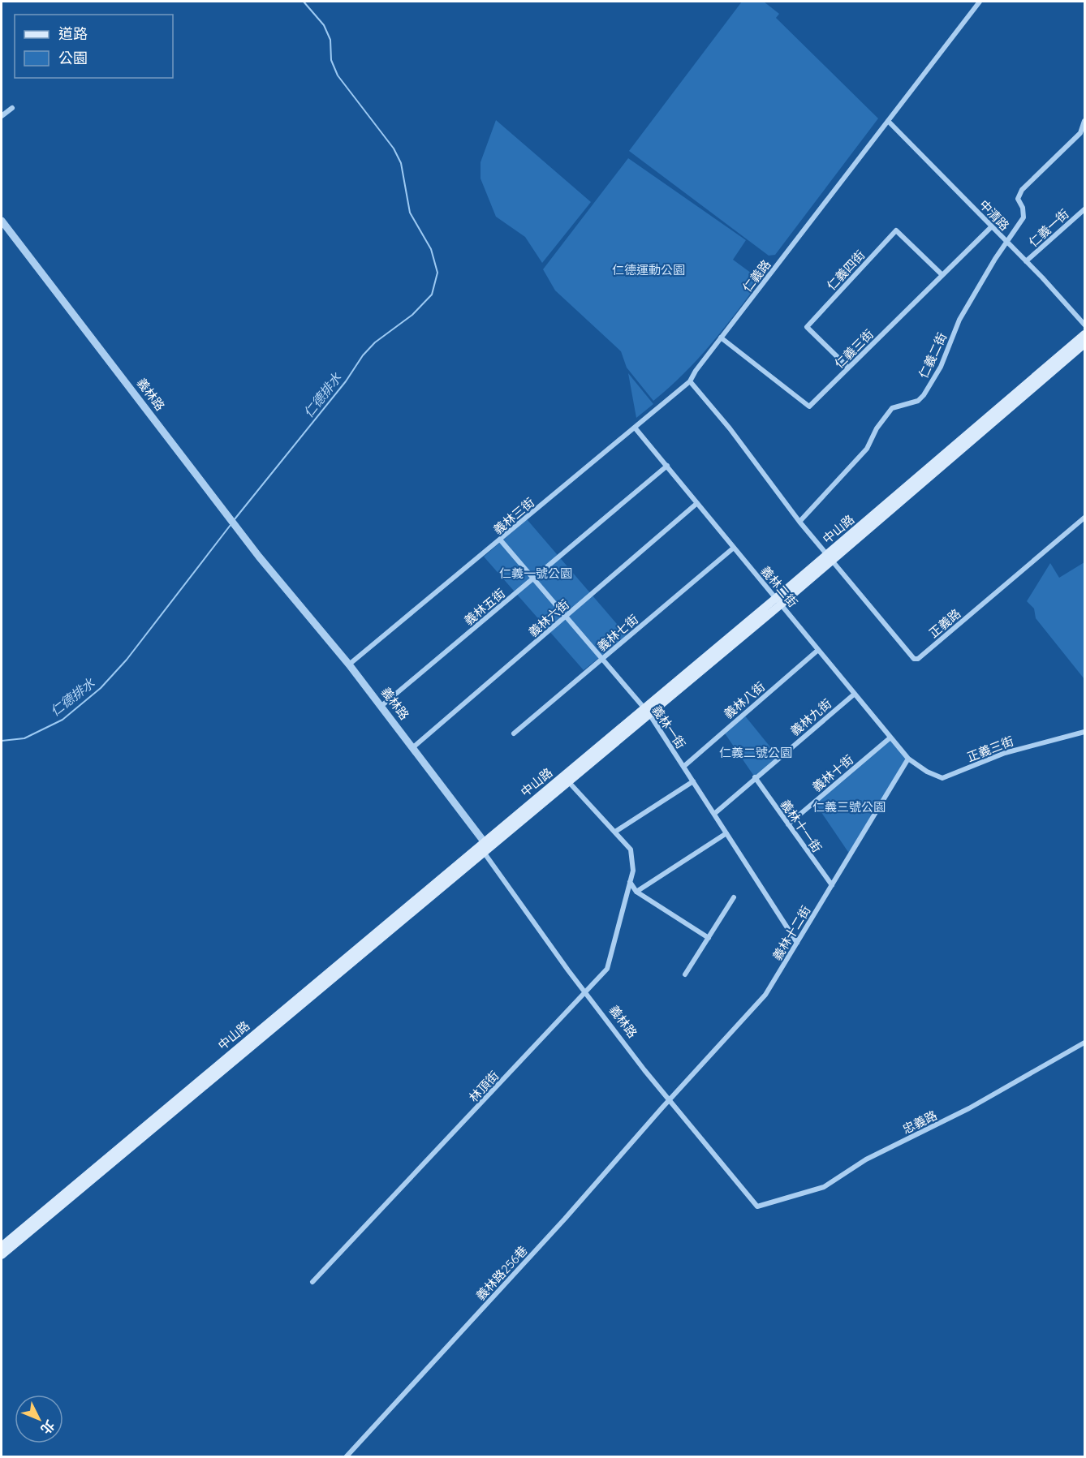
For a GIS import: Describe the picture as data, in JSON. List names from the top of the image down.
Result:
{
  "streets": {
    "main road": ["中山路"],
    "street": [
      "中清路",
      "仁義一街",
      "仁義四街",
      "仁義路",
      "仁義三街",
      "仁義二街",
      "義林路",
      "義林三街",
      "義林二街",
      "義林五街",
      "義林六街",
      "正義路",
      "義林七街",
      "義林八街",
      "義林九街",
      "義林一街",
      "正義三街",
      "義林十街",
      "義林十一街",
      "義林十二街",
      "林頂街",
      "忠義路",
      "義林路256巷"
    ]
  },
  "crossings": [
    ["中清路", "仁義一街"],
    ["中清路", "仁義路"],
    ["中清路", "仁義三街"],
    ["中清路", "仁義二街"],
    ["仁義四街", "仁義三街"],
    ["仁義路", "仁義三街"],
    ["仁義路", "義林三街"],
    ["義林路", "義林三街"],
    ["義林路", "中山路"],
    ["義林路", "義林五街"],
    ["義林路", "義林六街"],
    ["義林路", "義林十二街"],
    ["義林路", "林頂街"],
    ["義林路", "忠義路"],
    ["義林路", "義林路256巷"],
    ["義林三街", "義林二街"],
    ["義林三街", "義林一街"],
    ["中山路", "義林二街"],
    ["中山路", "正義路"],
    ["中山路", "義林一街"],
    ["中山路", "林頂街"],
    ["義林二街", "義林五街"],
    ["義林二街", "義林六街"],
    ["義林二街", "義林七街"],
    ["義林二街", "義林八街"],
    ["義林二街", "義林九街"],
    ["義林二街", "正義三街"],
    ["義林二街", "義林十街"],
    ["義林二街", "義林十二街"],
    ["義林五街", "義林一街"],
    ["義林六街", "義林一街"],
    ["義林七街", "義林一街"],
    ["義林八街", "義林一街"],
    ["義林九街", "義林一街"],
    ["義林九街", "義林十一街"],
    ["義林一街", "義林十二街"],
    ["正義三街", "義林十二街"],
    ["義林十街", "義林十一街"],
    ["義林十一街", "義林十二街"],
    ["義林十二街", "義林路256巷"]
  ],
  "water": ["仁德排水"],
  "parks": [
    "仁德運動公園",
    "仁義一號公園",
    "仁義二號公園",
    "仁義三號公園"
  ],
  "legend": ["道路", "公園"],
  "north": "bottom right"
}
